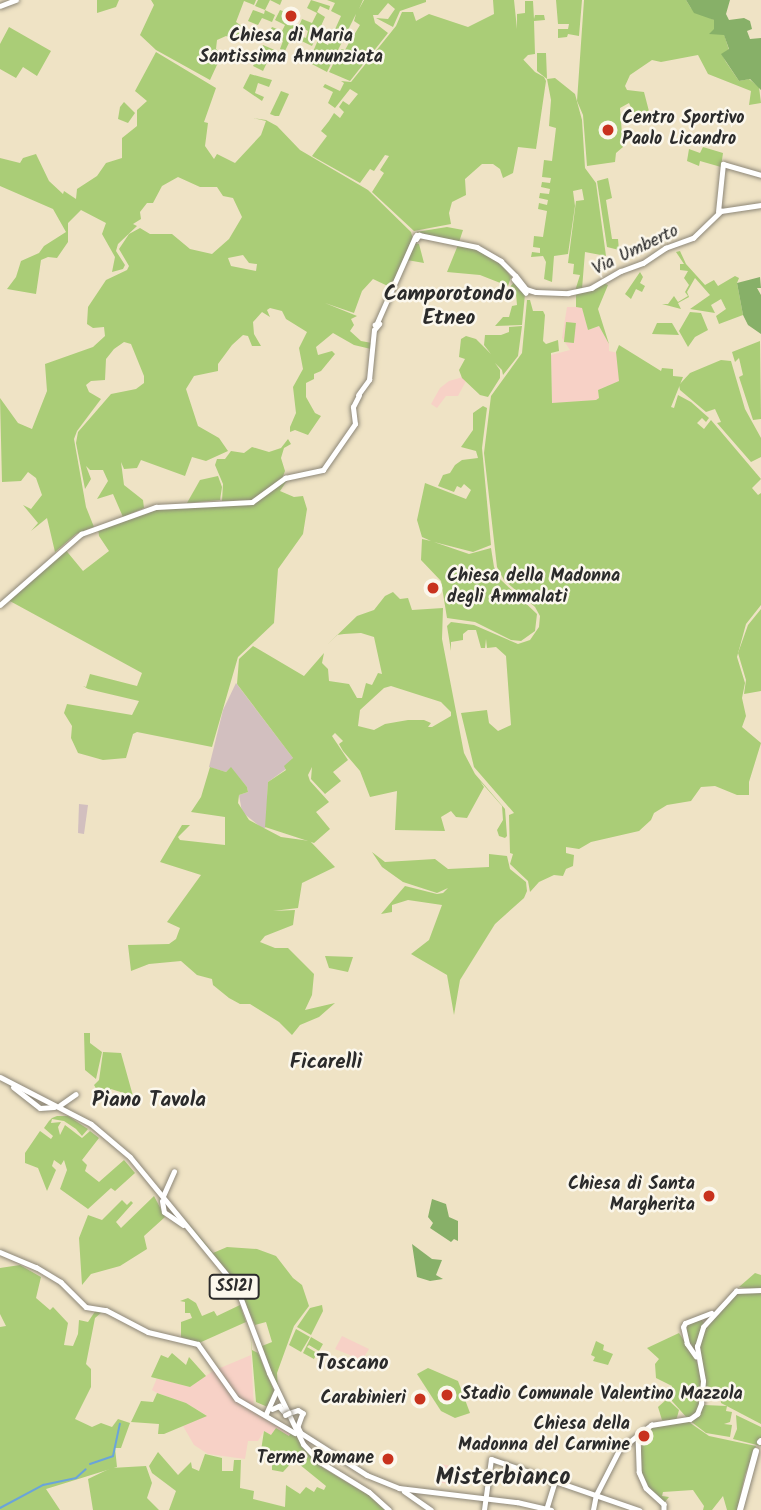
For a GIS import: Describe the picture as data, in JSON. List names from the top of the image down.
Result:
{
  "streets": {
    "main road": ["Via Umberto", "SS121"]
  },
  "districts": [
    "Camporotondo Etneo",
    "Ficarelli",
    "Piano Tavola",
    "Toscano",
    "Misterbianco"
  ],
  "places": [
    "Chiesa di Maria Santissima Annunziata",
    "Centro Sportivo Paolo Licandro",
    "Chiesa della Madonna degli Ammalati",
    "Chiesa di Santa Margherita",
    "Stadio Comunale Valentino Mazzola",
    "Carabinieri",
    "Chiesa della Madonna del Carmine",
    "Terme Romane"
  ]
}
